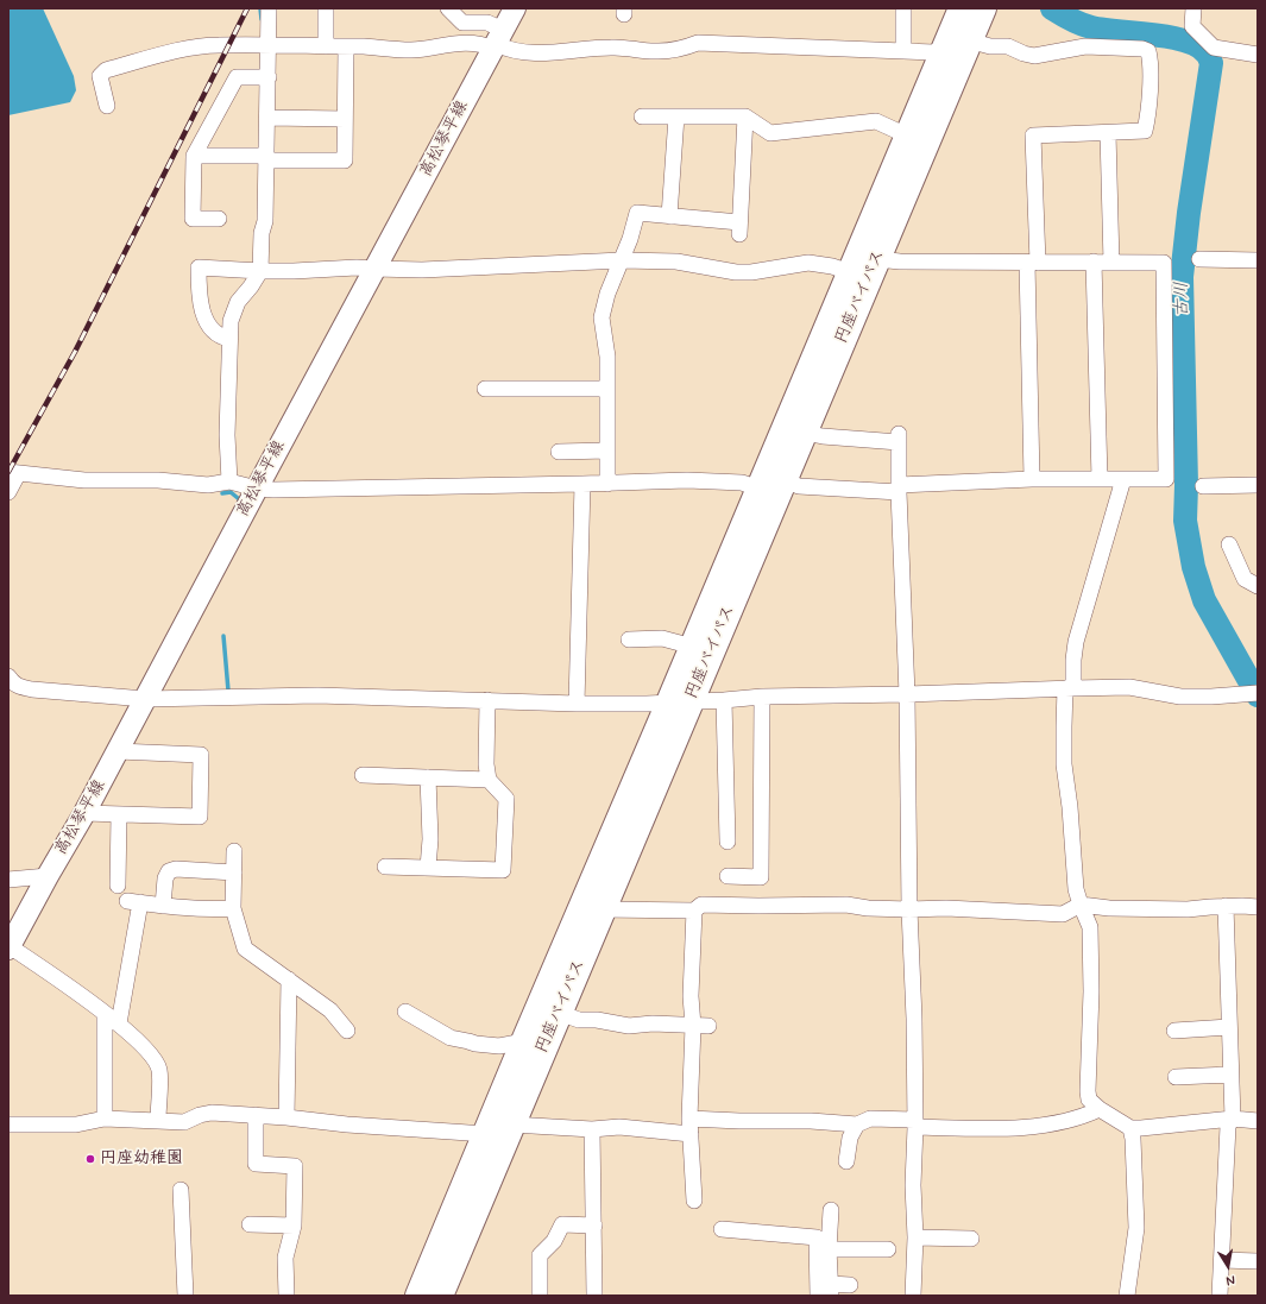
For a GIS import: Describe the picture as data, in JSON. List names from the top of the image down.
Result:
{
  "streets": {
    "highway": ["円座バイパス"],
    "main road": ["高松琴平線"]
  },
  "water": ["古川"],
  "places": ["円座幼稚園"],
  "north": "bottom"
}
